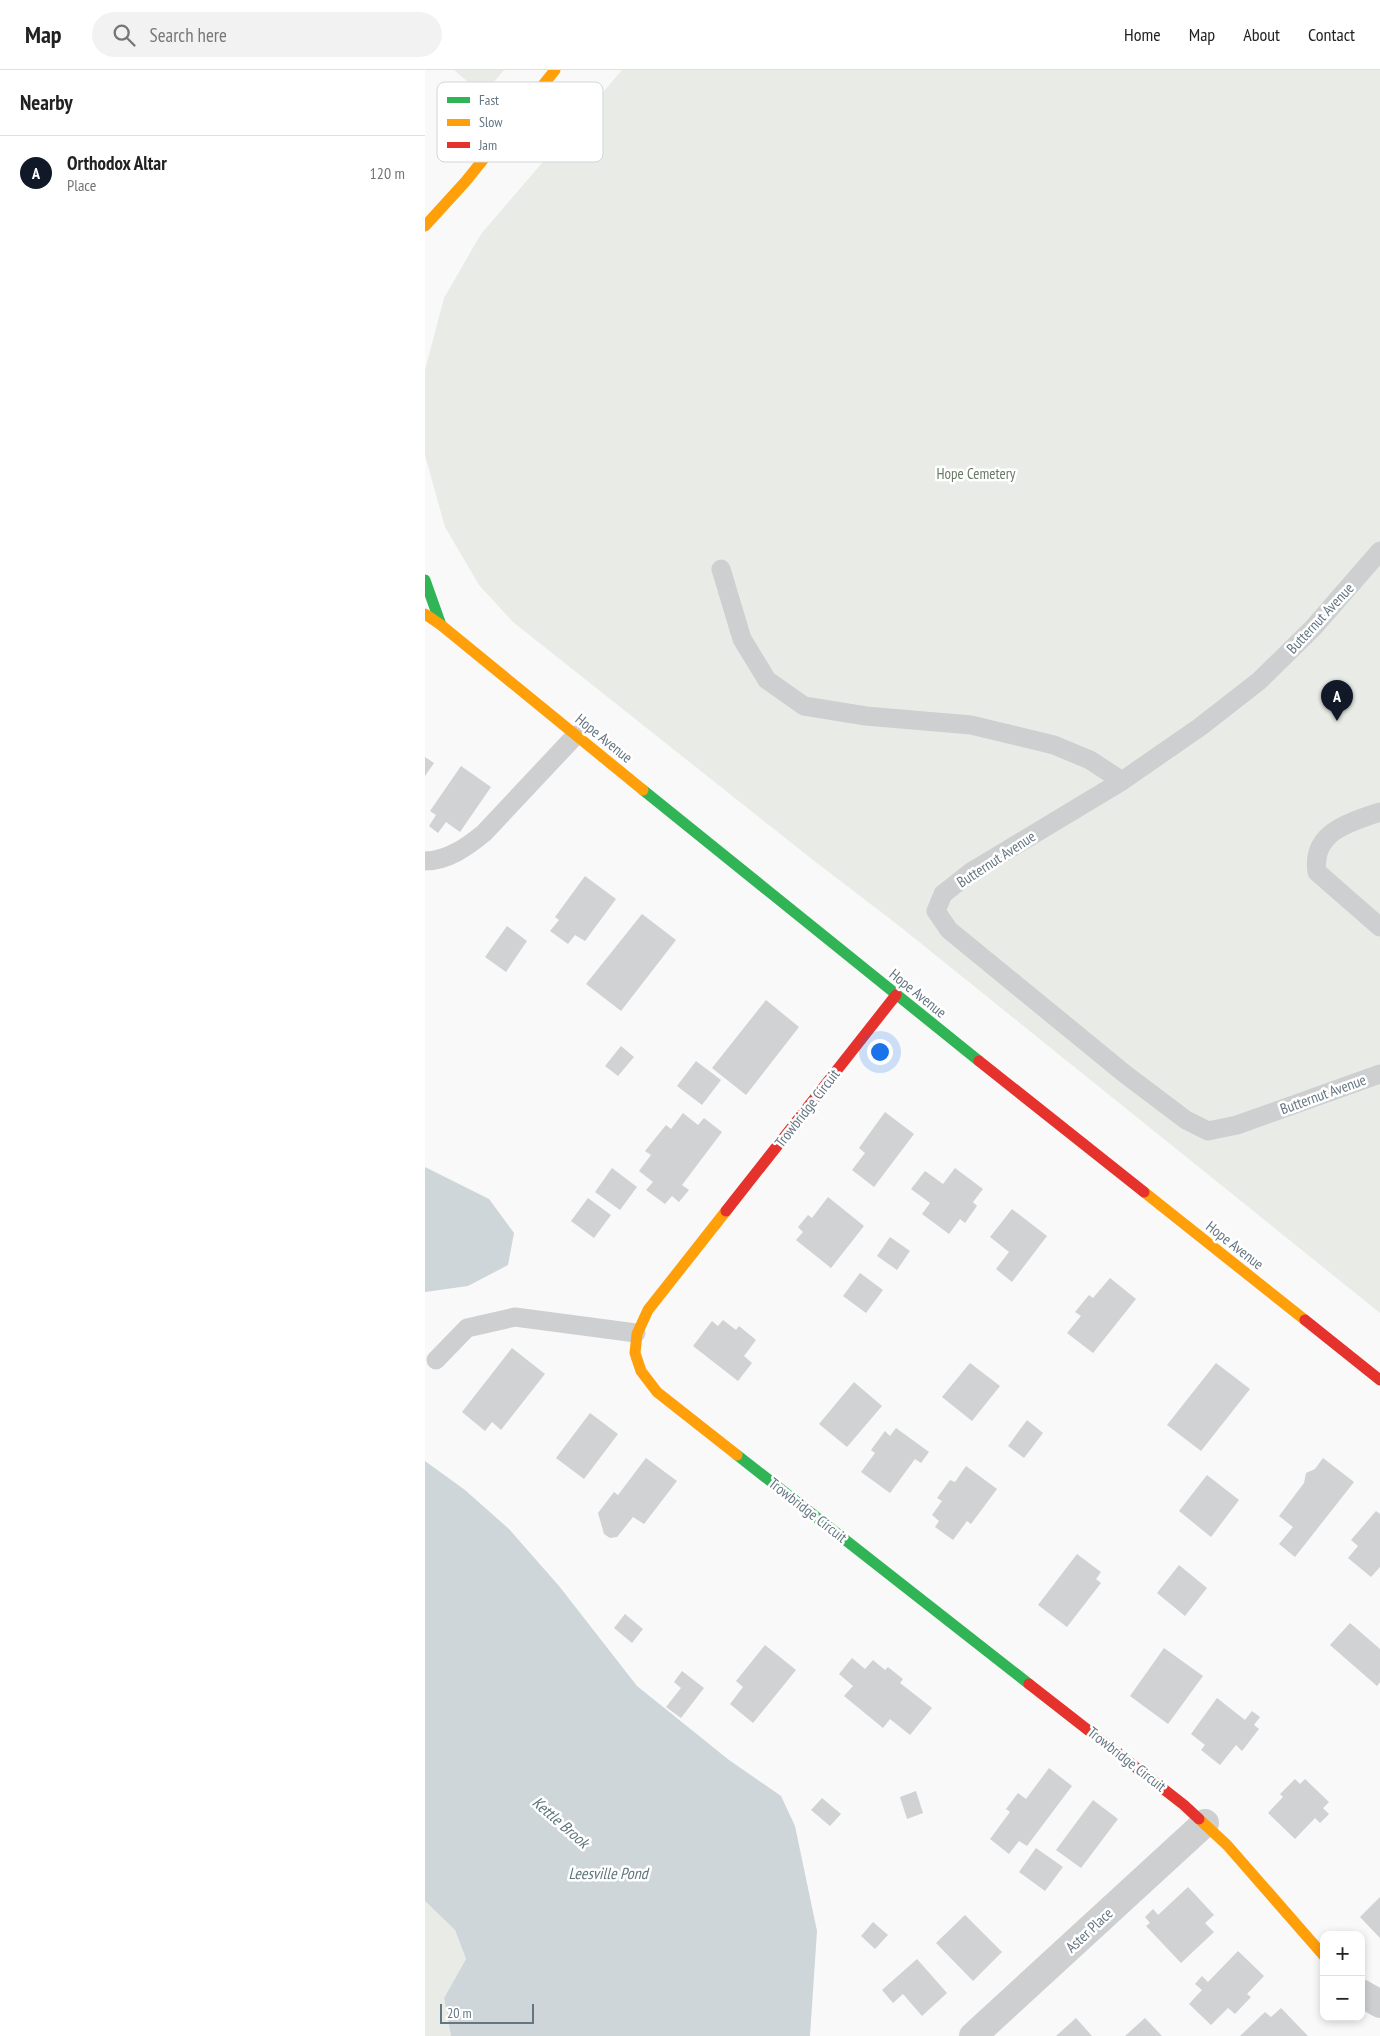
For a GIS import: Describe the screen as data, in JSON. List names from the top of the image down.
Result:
{
  "streets": {
    "main road": ["Hope Avenue", "Trowbridge Circuit"],
    "street": ["Aster Place"],
    "lane": ["Butternut Avenue"]
  },
  "crossings": [
    ["Hope Avenue", "Trowbridge Circuit"],
    ["Trowbridge Circuit", "Aster Place"]
  ],
  "water": ["Kettle Brook", "Leesville Pond"],
  "parks": ["Hope Cemetery"],
  "legend": ["Fast", "Slow", "Jam"],
  "scale_bar": "20 m",
  "page": {
    "header": "Map",
    "search": "Search here",
    "nav": [
      "Home",
      "Map",
      "About",
      "Contact"
    ],
    "heading": "Nearby",
    "list": [
      {
        "mark": "A",
        "name": "Orthodox Altar",
        "note": "Place",
        "value": "120 m"
      }
    ],
    "pins": "A",
    "map_buttons": ["+", "−"],
    "scale": "20 m"
  }
}
